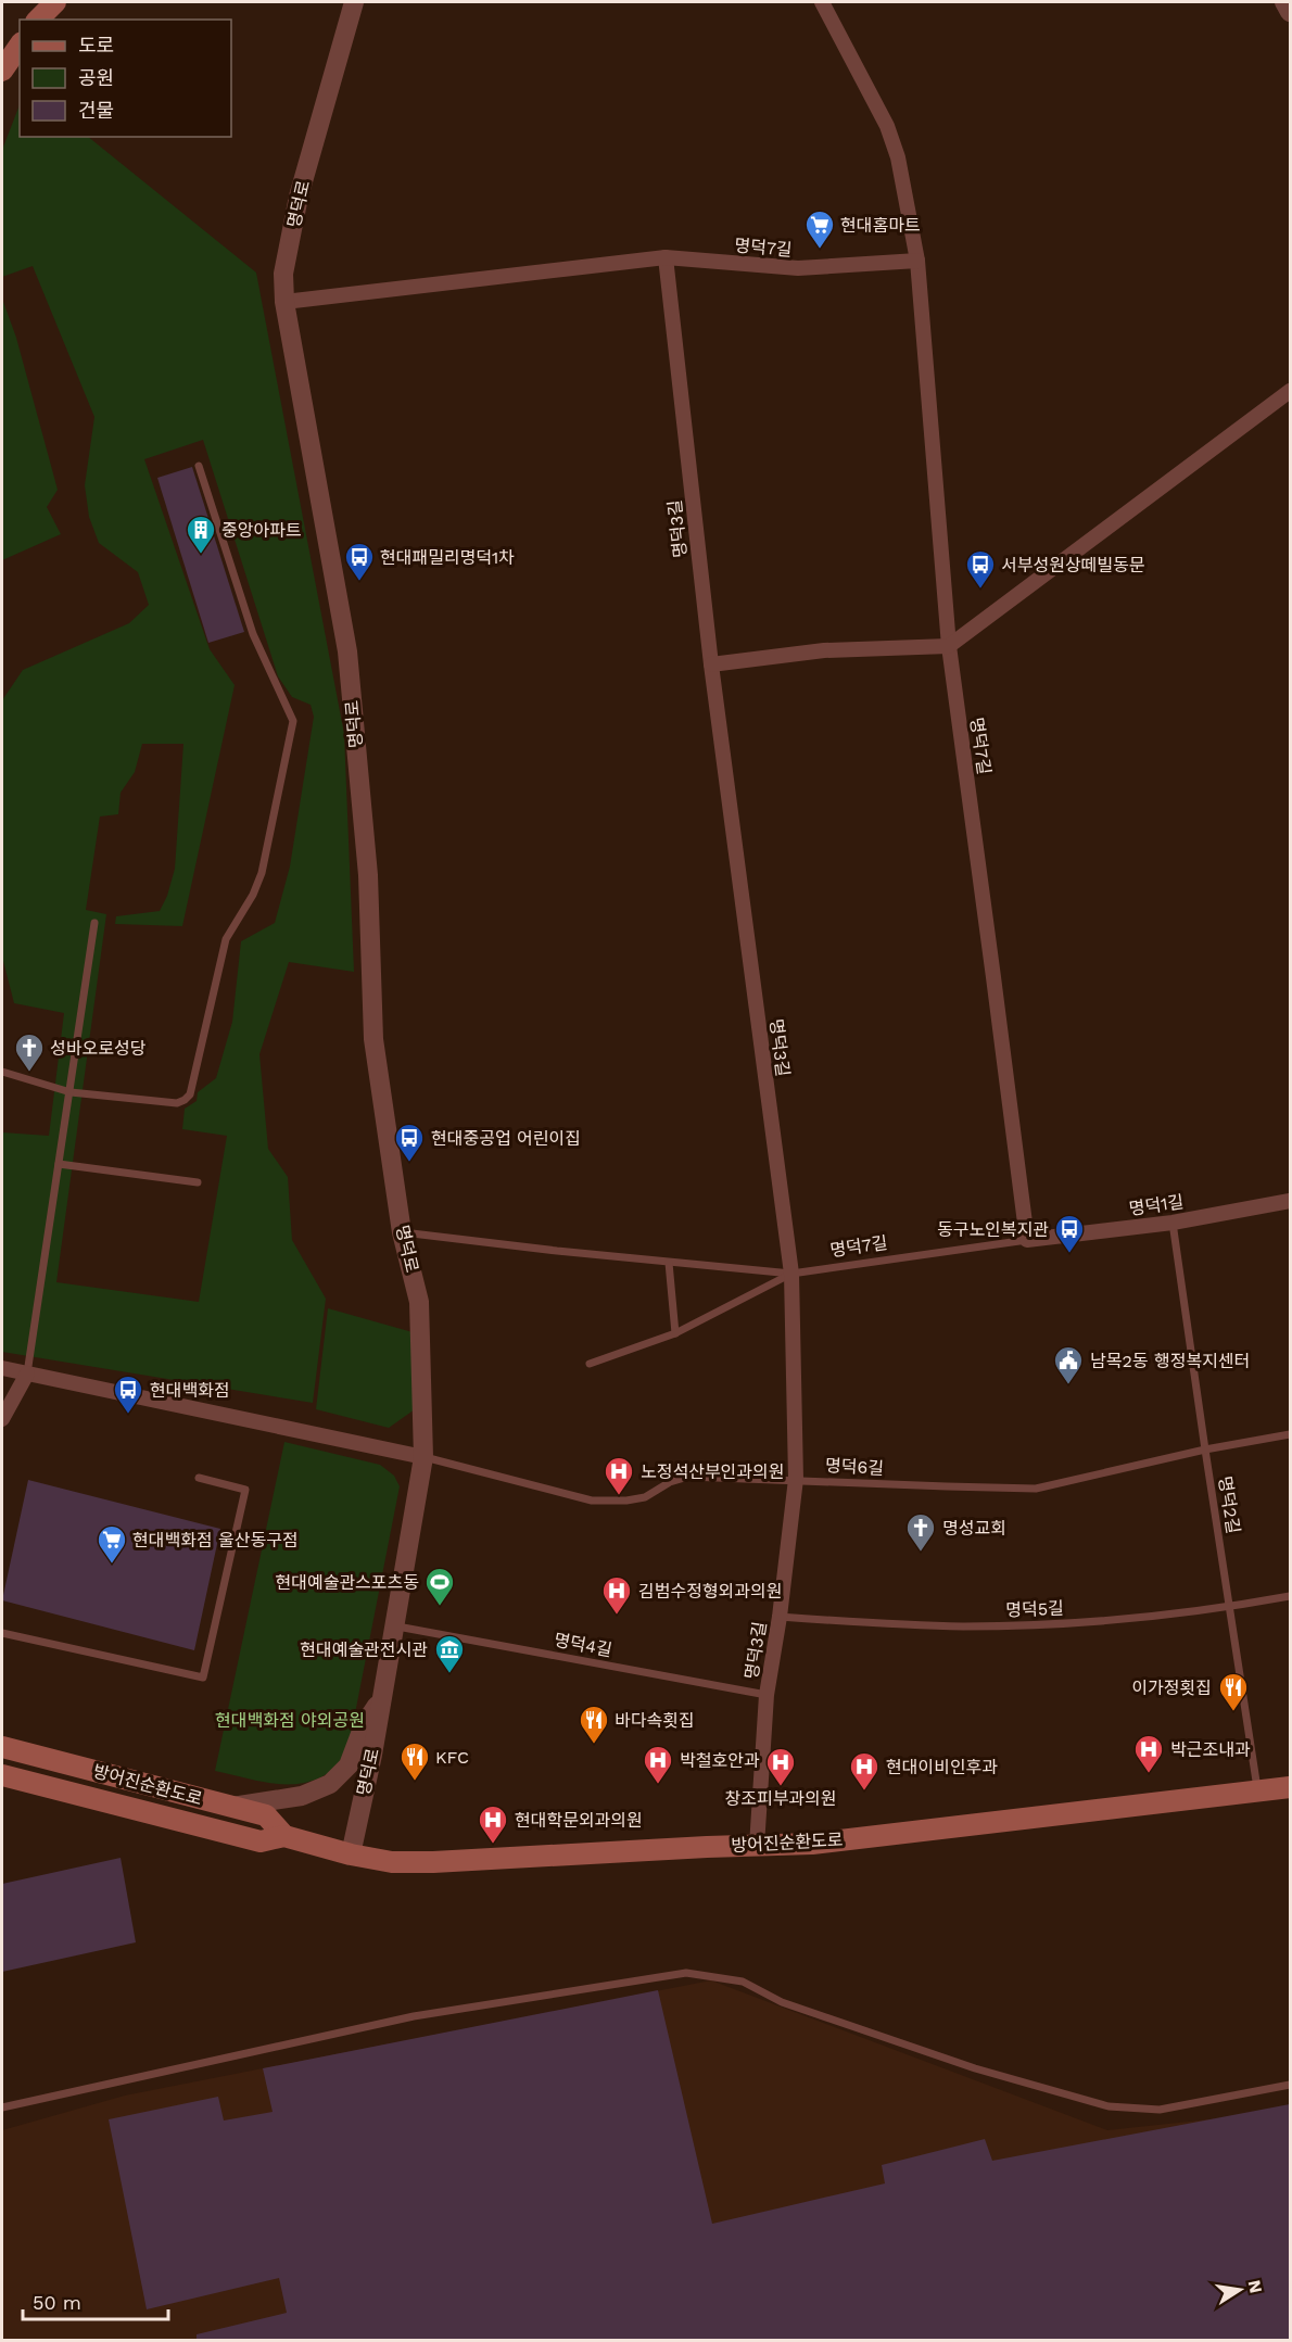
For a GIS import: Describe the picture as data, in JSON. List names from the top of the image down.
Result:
{
  "streets": {
    "main road": ["방어진순환도로"],
    "street": [
      "명덕로",
      "명덕7길",
      "명덕3길",
      "명덕1길"
    ],
    "lane": [
      "명덕6길",
      "명덕2길",
      "명덕5길",
      "명덕4길"
    ]
  },
  "crossings": [
    ["명덕로", "명덕7길"],
    ["명덕로", "명덕6길"],
    ["명덕로", "명덕4길"],
    ["명덕로", "방어진순환도로"],
    ["명덕7길", "명덕3길"],
    ["명덕7길", "명덕1길"],
    ["명덕3길", "명덕6길"],
    ["명덕3길", "명덕5길"],
    ["명덕3길", "명덕4길"],
    ["명덕3길", "방어진순환도로"],
    ["명덕1길", "명덕2길"],
    ["명덕6길", "명덕2길"],
    ["명덕2길", "명덕5길"],
    ["명덕2길", "방어진순환도로"]
  ],
  "parks": ["현대백화점 야외공원"],
  "places": {
    "supermarket": ["현대홈마트", "현대백화점 울산동구점"],
    "building": ["중앙아파트"],
    "bus stop": [
      "현대패밀리명덕1차",
      "서부성원상떼빌동문",
      "현대중공업 어린이집",
      "동구노인복지관",
      "현대백화점"
    ],
    "church": ["성바오로성당", "명성교회"],
    "public building": ["남목2동 행정복지센터"],
    "hospital": [
      "노정석산부인과의원",
      "김범수정형외과의원",
      "박근조내과",
      "박철호안과",
      "창조피부과의원",
      "현대이비인후과",
      "현대학문외과의원"
    ],
    "sports": ["현대예술관스포츠동"],
    "museum": ["현대예술관전시관"],
    "restaurant": ["이가정횟집", "바다속횟집", "KFC"]
  },
  "legend": ["도로", "공원", "건물"],
  "scale_bar": "50 m",
  "north": "right"
}
